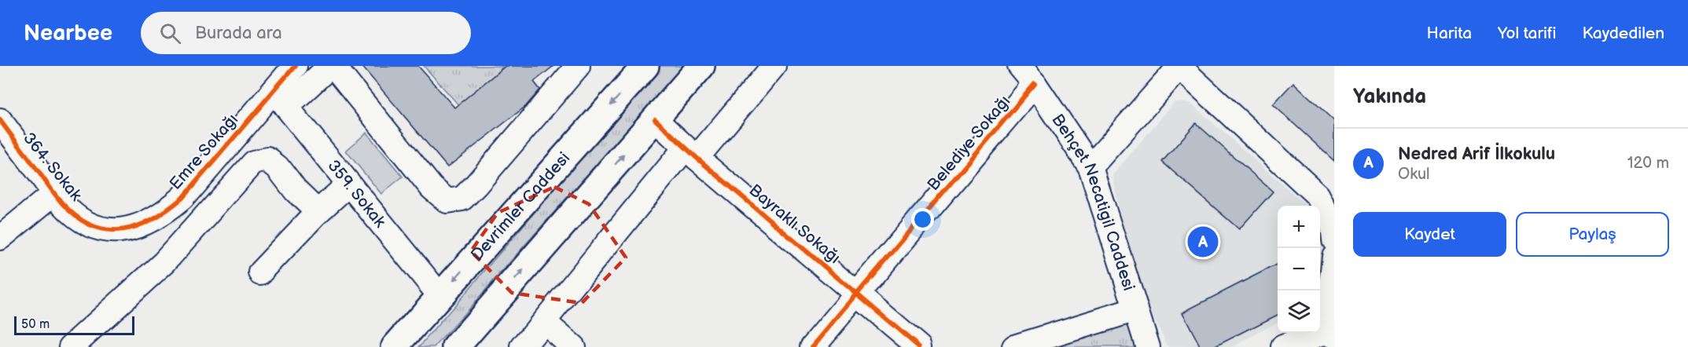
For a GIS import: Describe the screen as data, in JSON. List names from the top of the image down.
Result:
{
  "streets": {
    "main road": ["Devrimler Caddesi"],
    "street": [
      "Belediye Sokağı",
      "Emre Sokağı",
      "364. Sokak",
      "359. Sokak",
      "Behçet Necatigil Caddesi",
      "Bayraklı Sokağı"
    ]
  },
  "crossings": [
    ["Belediye Sokağı", "Behçet Necatigil Caddesi"],
    ["Belediye Sokağı", "Bayraklı Sokağı"],
    ["Emre Sokağı", "364. Sokak"],
    ["Emre Sokağı", "359. Sokak"],
    ["359. Sokak", "Devrimler Caddesi"]
  ],
  "scale_bar": "50 m",
  "page": {
    "header": "Nearbee",
    "search": "Burada ara",
    "nav": ["Harita", "Yol tarifi", "Kaydedilen"],
    "heading": "Yakında",
    "list": [
      {
        "mark": "A",
        "name": "Nedred Arif İlkokulu",
        "note": "Okul",
        "value": "120 m"
      }
    ],
    "buttons": ["Kaydet", "Paylaş"],
    "map_buttons": ["+", "−"],
    "pins": "A",
    "scale": "50 m"
  }
}
